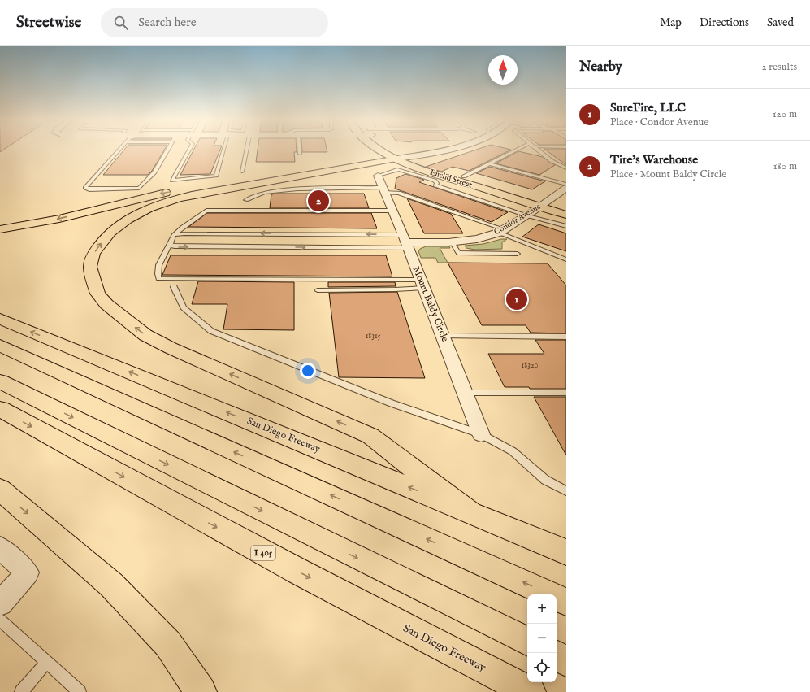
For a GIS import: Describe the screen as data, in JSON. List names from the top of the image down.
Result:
{
  "streets": {
    "main road": ["Euclid Street", "San Diego Freeway", "I 405"],
    "street": ["Condor Avenue", "Mount Baldy Circle"]
  },
  "crossings": [
    ["Euclid Street", "Condor Avenue"],
    ["Condor Avenue", "Mount Baldy Circle"]
  ],
  "house_numbers": ["18315", "18320"],
  "north": "top",
  "page": {
    "header": "Streetwise",
    "search": "Search here",
    "nav": ["Map", "Directions", "Saved"],
    "heading": ["Nearby", "2 results"],
    "list": [
      {
        "mark": "1",
        "name": "SureFire, LLC",
        "note": "Place · Condor Avenue",
        "value": "120 m"
      },
      {
        "mark": "2",
        "name": "Tire's Warehouse",
        "note": "Place · Mount Baldy Circle",
        "value": "180 m"
      }
    ],
    "pins": ["2", "1"],
    "map_buttons": ["+", "−"]
  }
}
